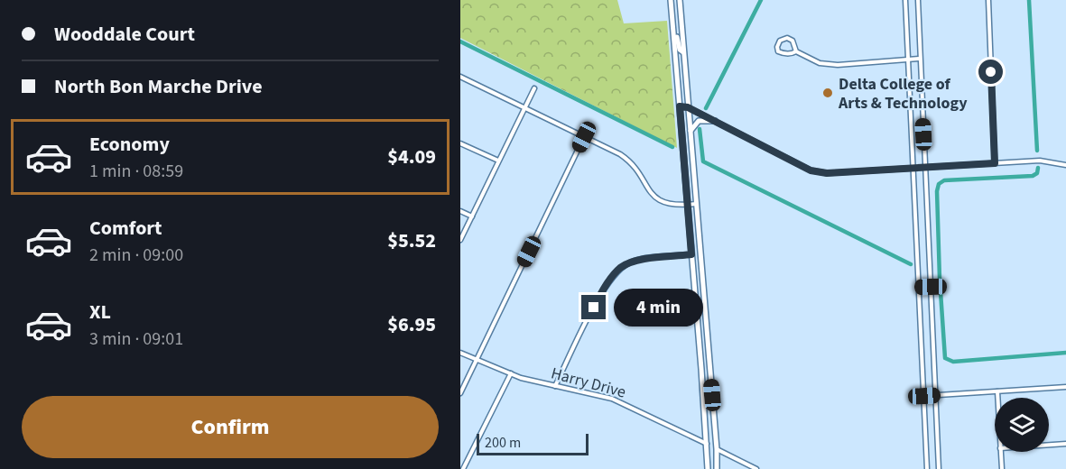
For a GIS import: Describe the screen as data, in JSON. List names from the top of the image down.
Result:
{
  "streets": {
    "street": ["Harry Drive"]
  },
  "places": ["Delta College of Arts & Technology"],
  "scale_bar": "200 m",
  "page": {
    "banner": ["Wooddale Court", "North Bon Marche Drive"],
    "list": [
      {
        "name": "Economy",
        "note": "1 min · 08:59",
        "value": "$4.09"
      },
      {
        "name": "Comfort",
        "note": "2 min · 09:00",
        "value": "$5.52"
      },
      {
        "name": "XL",
        "note": "3 min · 09:01",
        "value": "$6.95"
      }
    ],
    "bubble": "4 min",
    "buttons": "Confirm",
    "scale": "200 m"
  }
}
